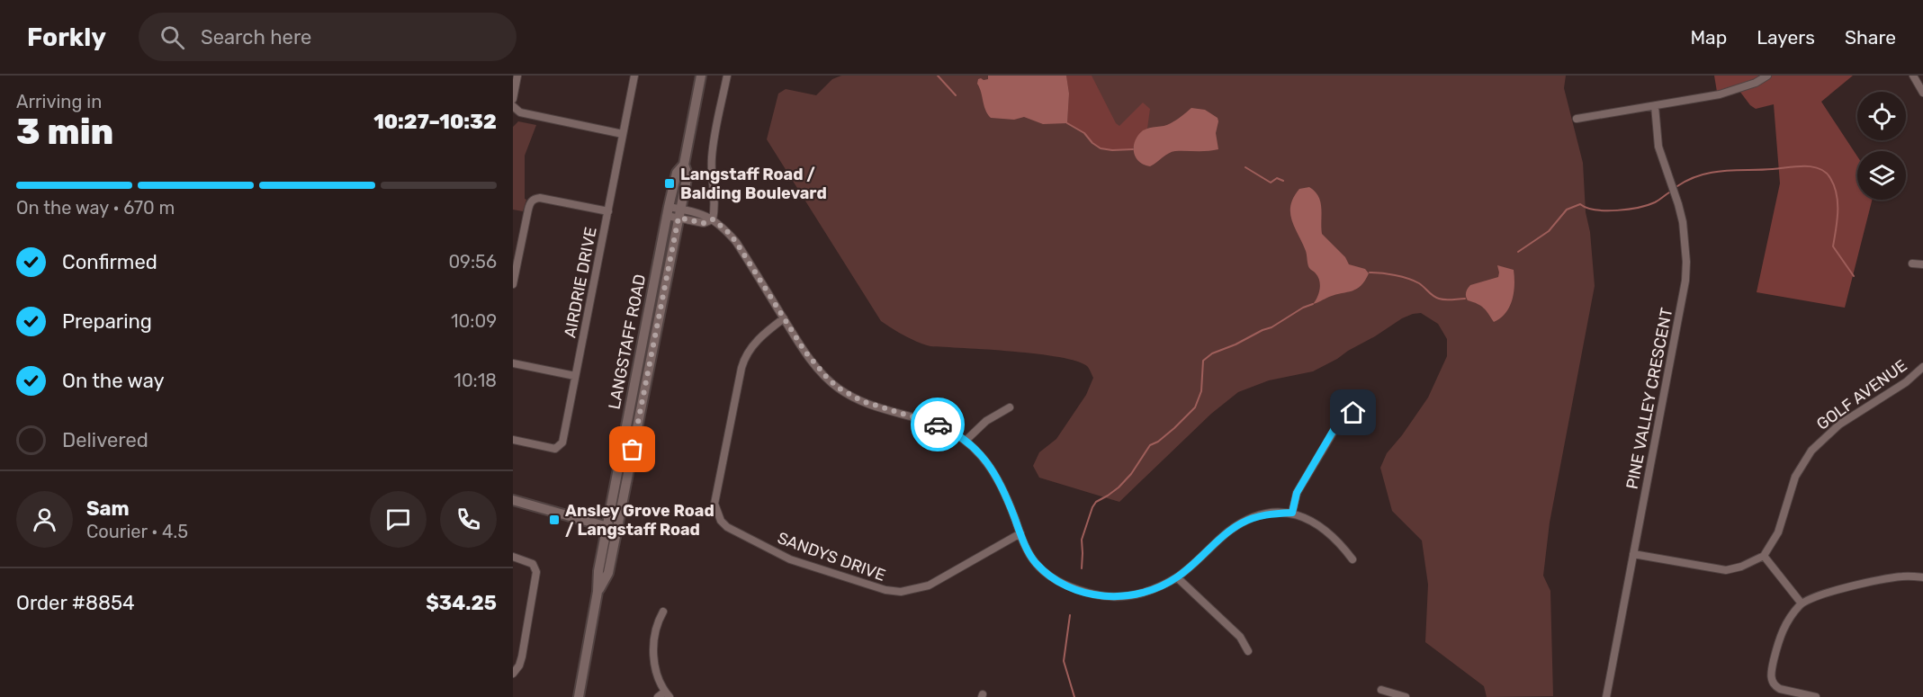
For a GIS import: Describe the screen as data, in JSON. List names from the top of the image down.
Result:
{
  "streets": {
    "main road": ["LANGSTAFF ROAD"],
    "street": [
      "AIRDRIE DRIVE",
      "GOLF AVENUE",
      "PINE VALLEY CRESCENT",
      "SANDYS DRIVE"
    ]
  },
  "places": {
    "transit": ["Langstaff Road / Balding Boulevard", "Ansley Grove Road / Langstaff Road"]
  },
  "page": {
    "header": "Forkly",
    "search": "Search here",
    "nav": ["Map", "Layers", "Share"],
    "heading": ["3 min", "Arriving in", "10:27–10:32"],
    "panel": [
      "Sam",
      "Courier · 4.5",
      "Order #8854",
      "$34.25"
    ],
    "bar": "On the way · 670 m",
    "list": [
      ["Confirmed", "09:56"],
      ["Preparing", "10:09"],
      ["On the way", "10:18"],
      "Delivered"
    ]
  }
}
